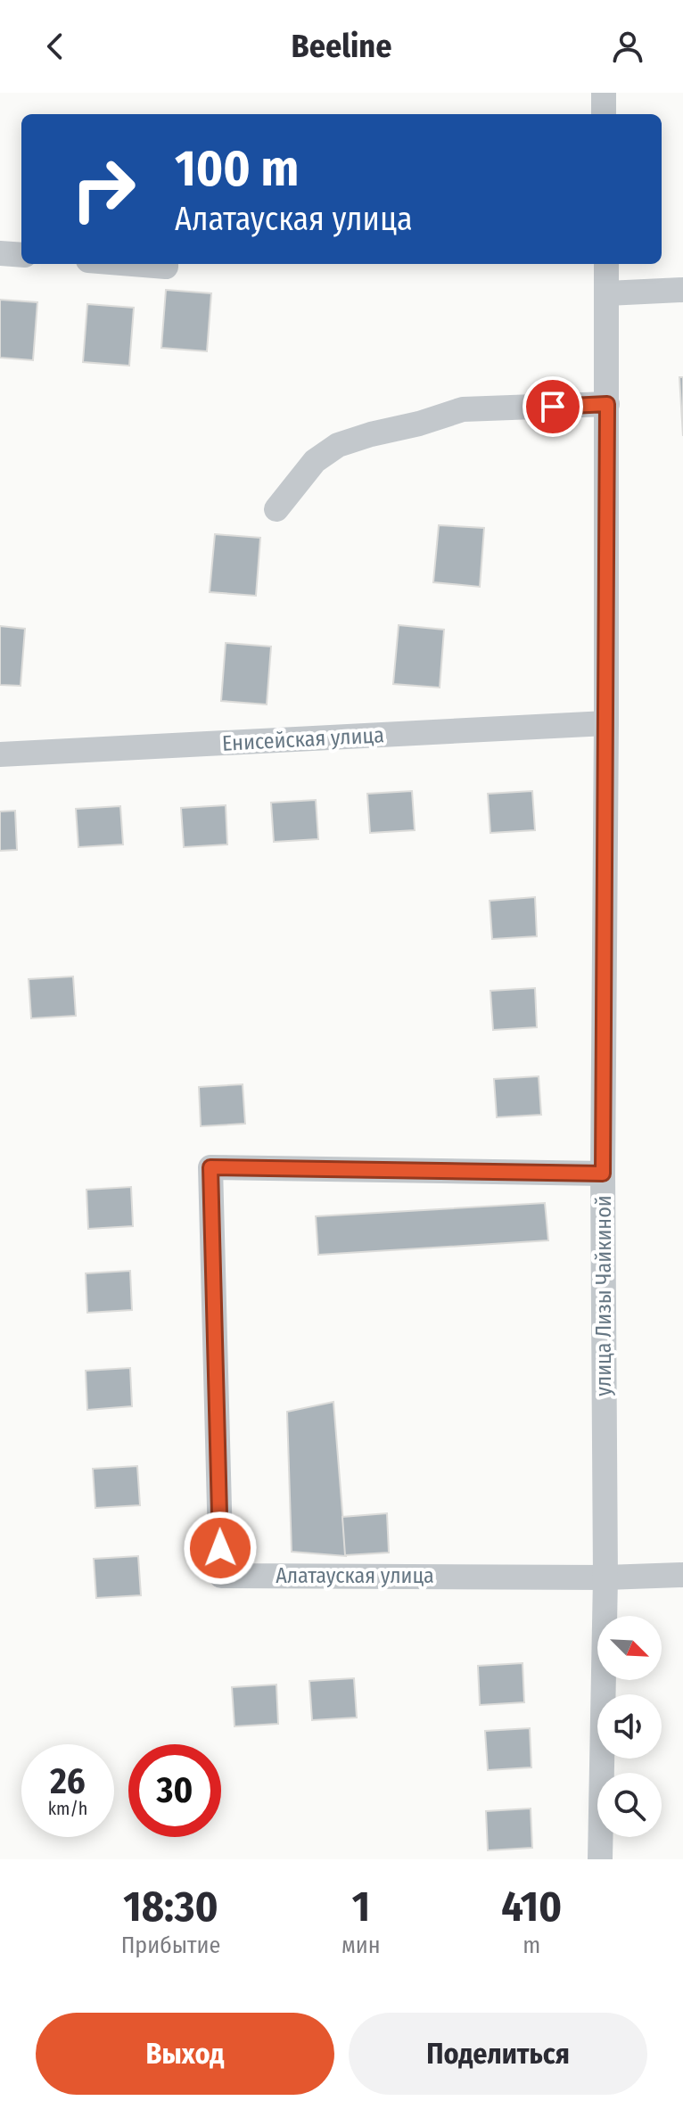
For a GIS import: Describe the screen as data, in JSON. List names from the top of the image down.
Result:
{
  "streets": {
    "street": ["Енисейская улица", "улица Лизы Чайкиной", "Алатауская улица"]
  },
  "crossings": [
    ["Енисейская улица", "улица Лизы Чайкиной"],
    ["улица Лизы Чайкиной", "Алатауская улица"]
  ],
  "north": "bottom right",
  "page": {
    "header": "Beeline",
    "turn": ["100 m", "Алатауская улица"],
    "speed": "26 km/h",
    "limit": "30",
    "eta": [
      "18:30",
      "Прибытие",
      "1",
      "мин",
      "410",
      "m"
    ],
    "buttons": ["Выход", "Поделиться"]
  }
}
